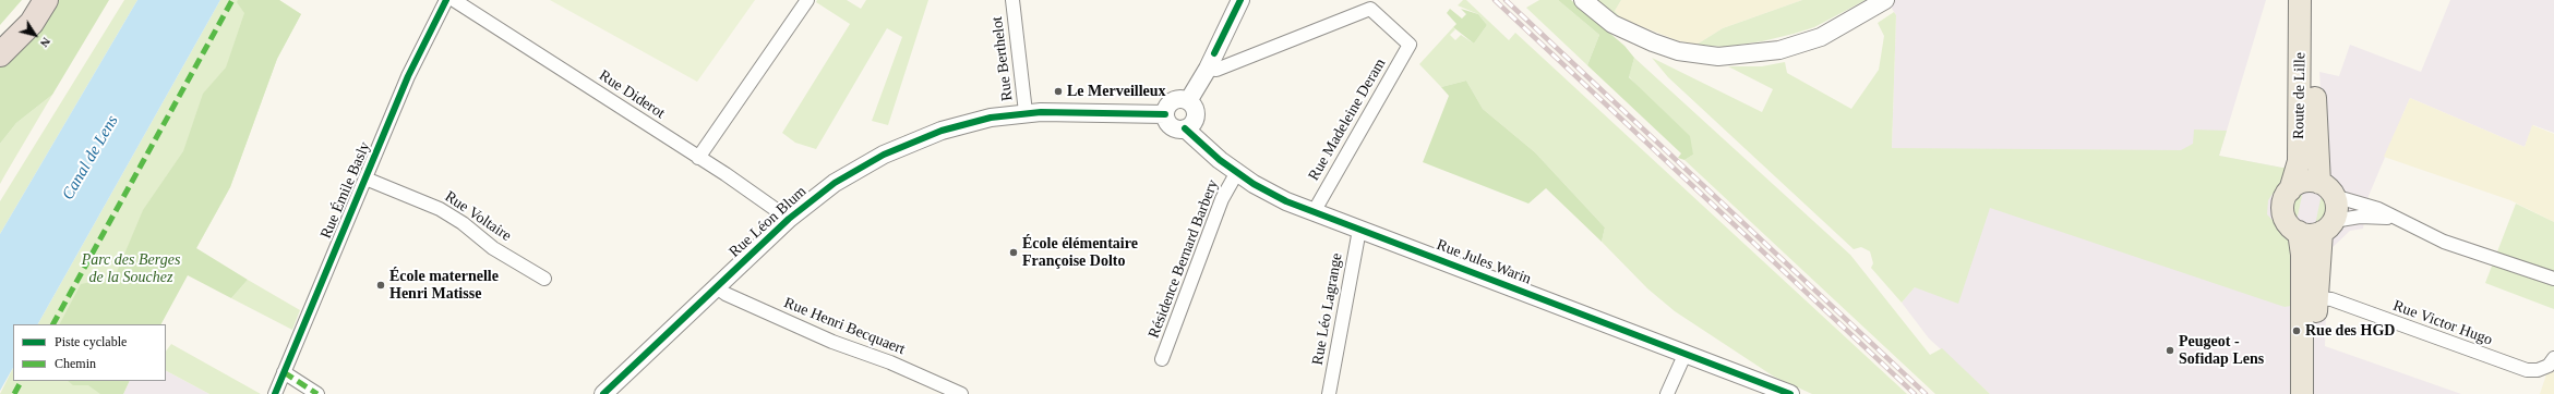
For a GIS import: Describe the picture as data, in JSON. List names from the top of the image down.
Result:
{
  "streets": {
    "main road": ["Route de Lille"],
    "street": [
      "Rue Berthelot",
      "Rue Diderot",
      "Rue Madeleine Deram",
      "Rue Émile Basly",
      "Rue Voltaire",
      "Rue Léon Blum",
      "Résidence Bernard Barbery",
      "Rue Jules Warin",
      "Rue Léo Lagrange",
      "Rue Victor Hugo",
      "Rue Henri Becquaert"
    ]
  },
  "crossings": [
    ["Rue Berthelot", "Rue Léon Blum"],
    ["Rue Diderot", "Rue Léon Blum"],
    ["Rue Madeleine Deram", "Rue Jules Warin"],
    ["Rue Émile Basly", "Rue Voltaire"],
    ["Rue Léon Blum", "Rue Jules Warin"],
    ["Rue Léon Blum", "Rue Henri Becquaert"],
    ["Résidence Bernard Barbery", "Rue Jules Warin"],
    ["Rue Jules Warin", "Rue Léo Lagrange"]
  ],
  "water": ["Canal de Lens"],
  "parks": ["Parc des Berges de la Souchez"],
  "places": [
    "Le Merveilleux",
    "École élémentaire Françoise Dolto",
    "École maternelle Henri Matisse",
    "Rue des HGD",
    "Peugeot - Sofidap Lens"
  ],
  "legend": ["Piste cyclable", "Chemin"],
  "north": "bottom right"
}
